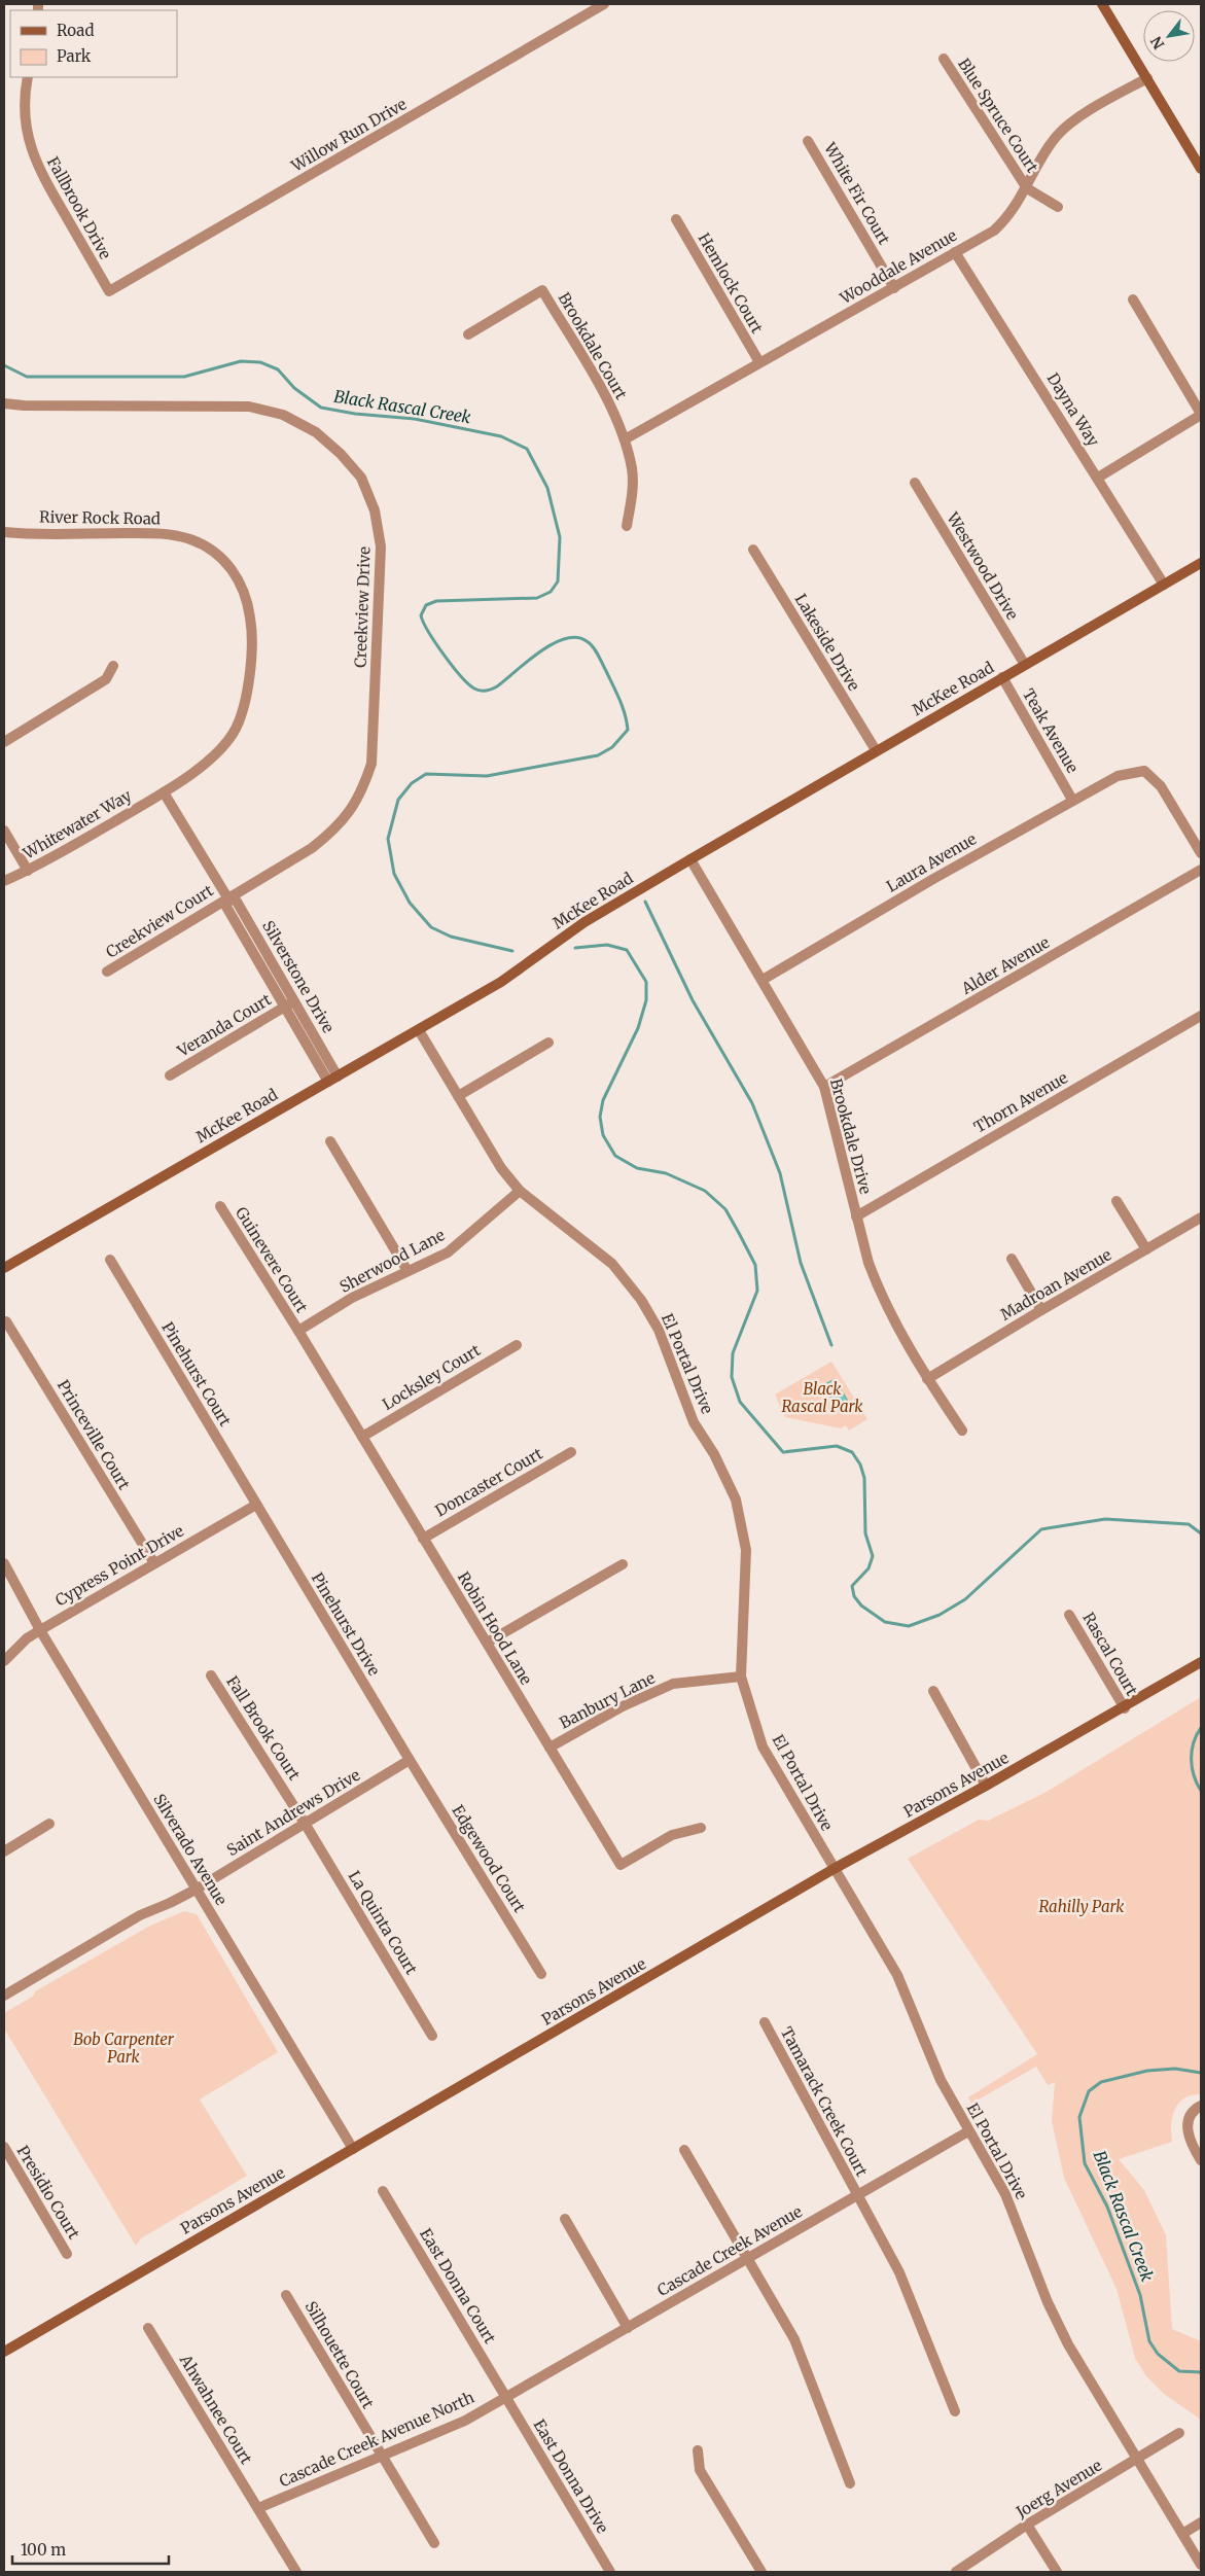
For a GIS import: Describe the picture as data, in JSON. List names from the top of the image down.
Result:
{
  "streets": {
    "street": [
      "Blue Spruce Court",
      "Willow Run Drive",
      "White Fir Court",
      "Fallbrook Drive",
      "Wooddale Avenue",
      "Hemlock Court",
      "Brookdale Court",
      "Dayna Way",
      "River Rock Road",
      "Westwood Drive",
      "Creekview Drive",
      "Lakeside Drive",
      "McKee Road",
      "Teak Avenue",
      "Whitewater Way",
      "Laura Avenue",
      "Creekview Court",
      "Alder Avenue",
      "Silverstone Drive",
      "Veranda Court",
      "Thorn Avenue",
      "Brookdale Drive",
      "Guinevere Court",
      "Sherwood Lane",
      "Madroan Avenue",
      "El Portal Drive",
      "Pinehurst Court",
      "Locksley Court",
      "Princeville Court",
      "Doncaster Court",
      "Cypress Point Drive",
      "Pinehurst Drive",
      "Robin Hood Lane",
      "Rascal Court",
      "Banbury Lane",
      "Fall Brook Court",
      "Parsons Avenue",
      "Saint Andrews Drive",
      "Silverado Avenue",
      "Edgewood Court",
      "La Quinta Court",
      "Tamarack Creek Court",
      "Presidio Court",
      "Cascade Creek Avenue",
      "East Donna Court",
      "Silhouette Court",
      "Ahwahnee Court",
      "Cascade Creek Avenue North",
      "East Donna Drive",
      "Joerg Avenue"
    ]
  },
  "crossings": [
    ["Blue Spruce Court", "Wooddale Avenue"],
    ["Willow Run Drive", "Fallbrook Drive"],
    ["White Fir Court", "Wooddale Avenue"],
    ["Wooddale Avenue", "Hemlock Court"],
    ["Wooddale Avenue", "Brookdale Court"],
    ["Wooddale Avenue", "Dayna Way"],
    ["Dayna Way", "McKee Road"],
    ["River Rock Road", "Whitewater Way"],
    ["River Rock Road", "Silverstone Drive"],
    ["Westwood Drive", "McKee Road"],
    ["Creekview Drive", "Creekview Court"],
    ["Creekview Drive", "Silverstone Drive"],
    ["Lakeside Drive", "McKee Road"],
    ["McKee Road", "Teak Avenue"],
    ["McKee Road", "Silverstone Drive"],
    ["McKee Road", "Brookdale Drive"],
    ["McKee Road", "El Portal Drive"],
    ["Teak Avenue", "Laura Avenue"],
    ["Whitewater Way", "Silverstone Drive"],
    ["Laura Avenue", "Brookdale Drive"],
    ["Creekview Court", "Silverstone Drive"],
    ["Alder Avenue", "Brookdale Drive"],
    ["Silverstone Drive", "Veranda Court"],
    ["Thorn Avenue", "Brookdale Drive"],
    ["Brookdale Drive", "Madroan Avenue"],
    ["Guinevere Court", "Sherwood Lane"],
    ["Guinevere Court", "Robin Hood Lane"],
    ["Sherwood Lane", "El Portal Drive"],
    ["Sherwood Lane", "Robin Hood Lane"],
    ["El Portal Drive", "Banbury Lane"],
    ["El Portal Drive", "Parsons Avenue"],
    ["El Portal Drive", "Cascade Creek Avenue"],
    ["El Portal Drive", "Joerg Avenue"],
    ["Pinehurst Court", "Cypress Point Drive"],
    ["Pinehurst Court", "Pinehurst Drive"],
    ["Locksley Court", "Robin Hood Lane"],
    ["Princeville Court", "Cypress Point Drive"],
    ["Doncaster Court", "Robin Hood Lane"],
    ["Cypress Point Drive", "Pinehurst Drive"],
    ["Cypress Point Drive", "Silverado Avenue"],
    ["Pinehurst Drive", "Saint Andrews Drive"],
    ["Pinehurst Drive", "Edgewood Court"],
    ["Robin Hood Lane", "Banbury Lane"],
    ["Rascal Court", "Parsons Avenue"],
    ["Fall Brook Court", "Saint Andrews Drive"],
    ["Fall Brook Court", "La Quinta Court"],
    ["Parsons Avenue", "Silverado Avenue"],
    ["Saint Andrews Drive", "Silverado Avenue"],
    ["Saint Andrews Drive", "Edgewood Court"],
    ["Saint Andrews Drive", "La Quinta Court"],
    ["Tamarack Creek Court", "Cascade Creek Avenue"],
    ["Cascade Creek Avenue", "East Donna Court"],
    ["Cascade Creek Avenue", "Cascade Creek Avenue North"],
    ["Cascade Creek Avenue", "East Donna Drive"],
    ["East Donna Court", "Cascade Creek Avenue North"],
    ["East Donna Court", "East Donna Drive"],
    ["Silhouette Court", "Cascade Creek Avenue North"],
    ["Ahwahnee Court", "Cascade Creek Avenue North"],
    ["Cascade Creek Avenue North", "East Donna Drive"]
  ],
  "water": ["Black Rascal Creek"],
  "parks": ["Black Rascal Park", "Rahilly Park", "Bob Carpenter Park"],
  "legend": ["Road", "Park"],
  "scale_bar": "100 m",
  "north": "bottom left"
}
